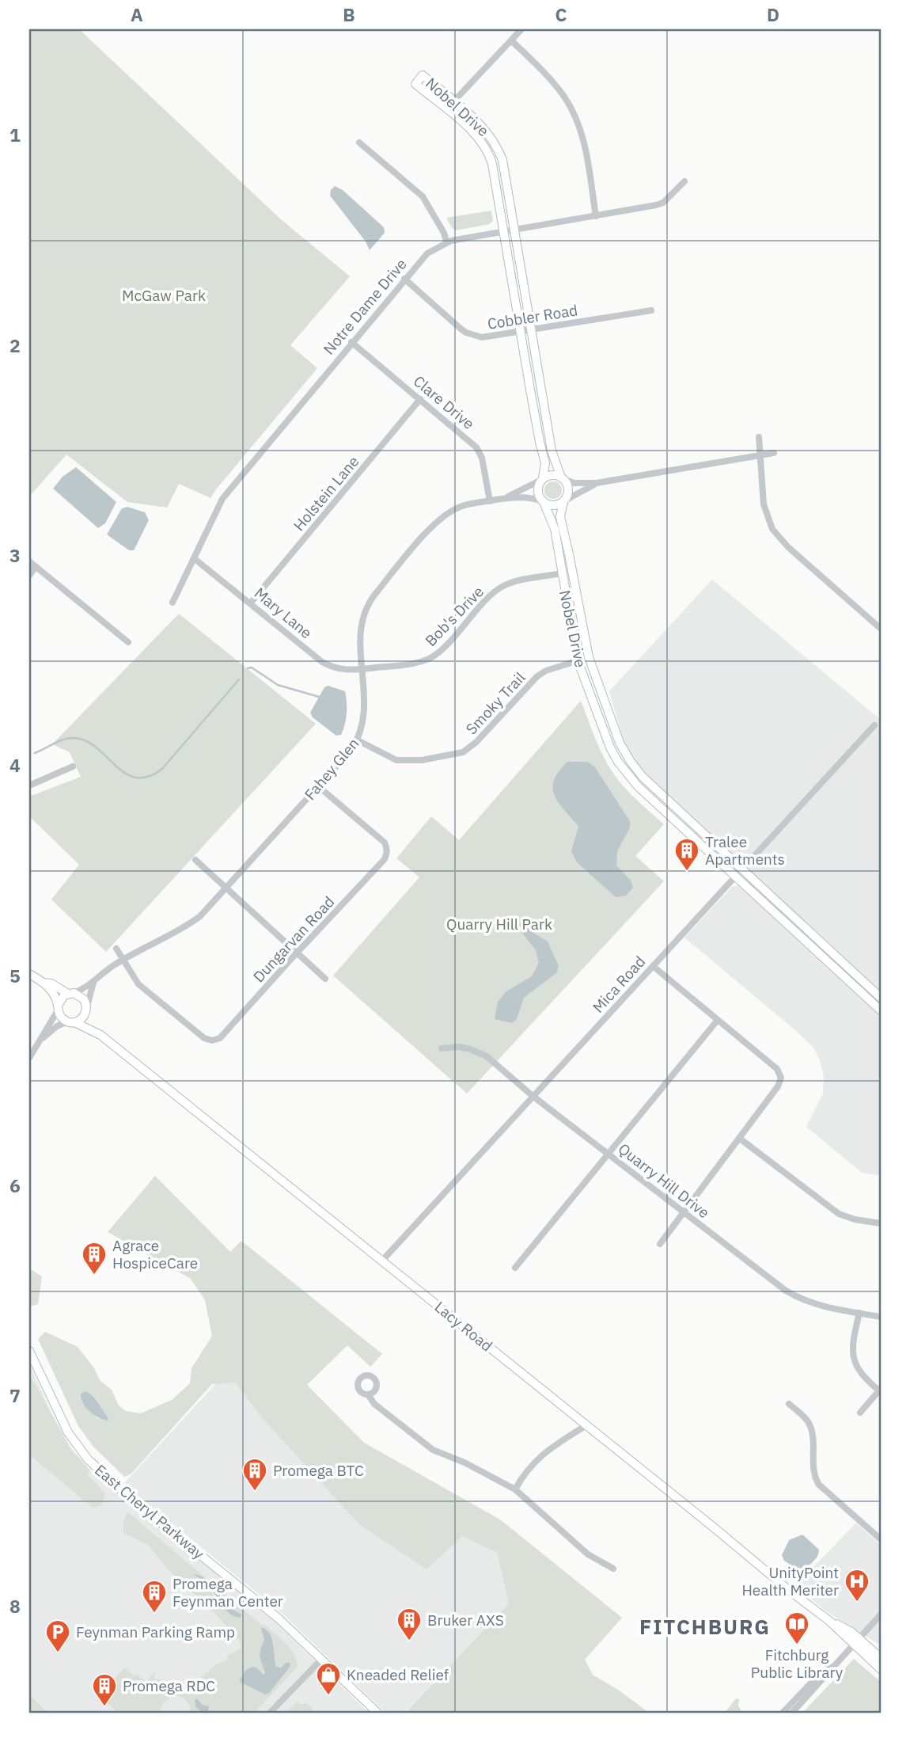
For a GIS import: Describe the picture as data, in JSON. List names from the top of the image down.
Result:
{
  "streets": {
    "street": [
      "Nobel Drive",
      "Notre Dame Drive",
      "Cobbler Road",
      "Clare Drive",
      "Holstein Lane",
      "Mary Lane",
      "Bob's Drive",
      "Smoky Trail",
      "Fahey Glen",
      "Dungarvan Road",
      "Mica Road",
      "Quarry Hill Drive",
      "Lacy Road",
      "East Cheryl Parkway"
    ]
  },
  "crossings": [
    ["Nobel Drive", "Notre Dame Drive"],
    ["Nobel Drive", "Cobbler Road"],
    ["Nobel Drive", "Bob's Drive"],
    ["Nobel Drive", "Smoky Trail"],
    ["Nobel Drive", "Fahey Glen"],
    ["Nobel Drive", "Mica Road"],
    ["Notre Dame Drive", "Cobbler Road"],
    ["Notre Dame Drive", "Clare Drive"],
    ["Notre Dame Drive", "Mary Lane"],
    ["Clare Drive", "Holstein Lane"],
    ["Clare Drive", "Fahey Glen"],
    ["Holstein Lane", "Mary Lane"],
    ["Mary Lane", "Bob's Drive"],
    ["Mary Lane", "Fahey Glen"],
    ["Bob's Drive", "Fahey Glen"],
    ["Smoky Trail", "Fahey Glen"],
    ["Fahey Glen", "Dungarvan Road"],
    ["Fahey Glen", "Lacy Road"],
    ["Mica Road", "Quarry Hill Drive"],
    ["Mica Road", "Lacy Road"]
  ],
  "districts": ["FITCHBURG"],
  "parks": ["McGaw Park", "Quarry Hill Park"],
  "places": {
    "building": [
      "Tralee Apartments",
      "Agrace HospiceCare",
      "Promega BTC",
      "Promega Feynman Center",
      "Bruker AXS",
      "Promega RDC"
    ],
    "hospital": ["UnityPoint Health Meriter"],
    "library": ["Fitchburg Public Library"],
    "parking": ["Feynman Parking Ramp"],
    "shop": ["Kneaded Relief"]
  },
  "grid": {
    "columns": [
      "A",
      "B",
      "C",
      "D"
    ],
    "rows": [
      "1",
      "2",
      "3",
      "4",
      "5",
      "6",
      "7",
      "8"
    ]
  }
}
